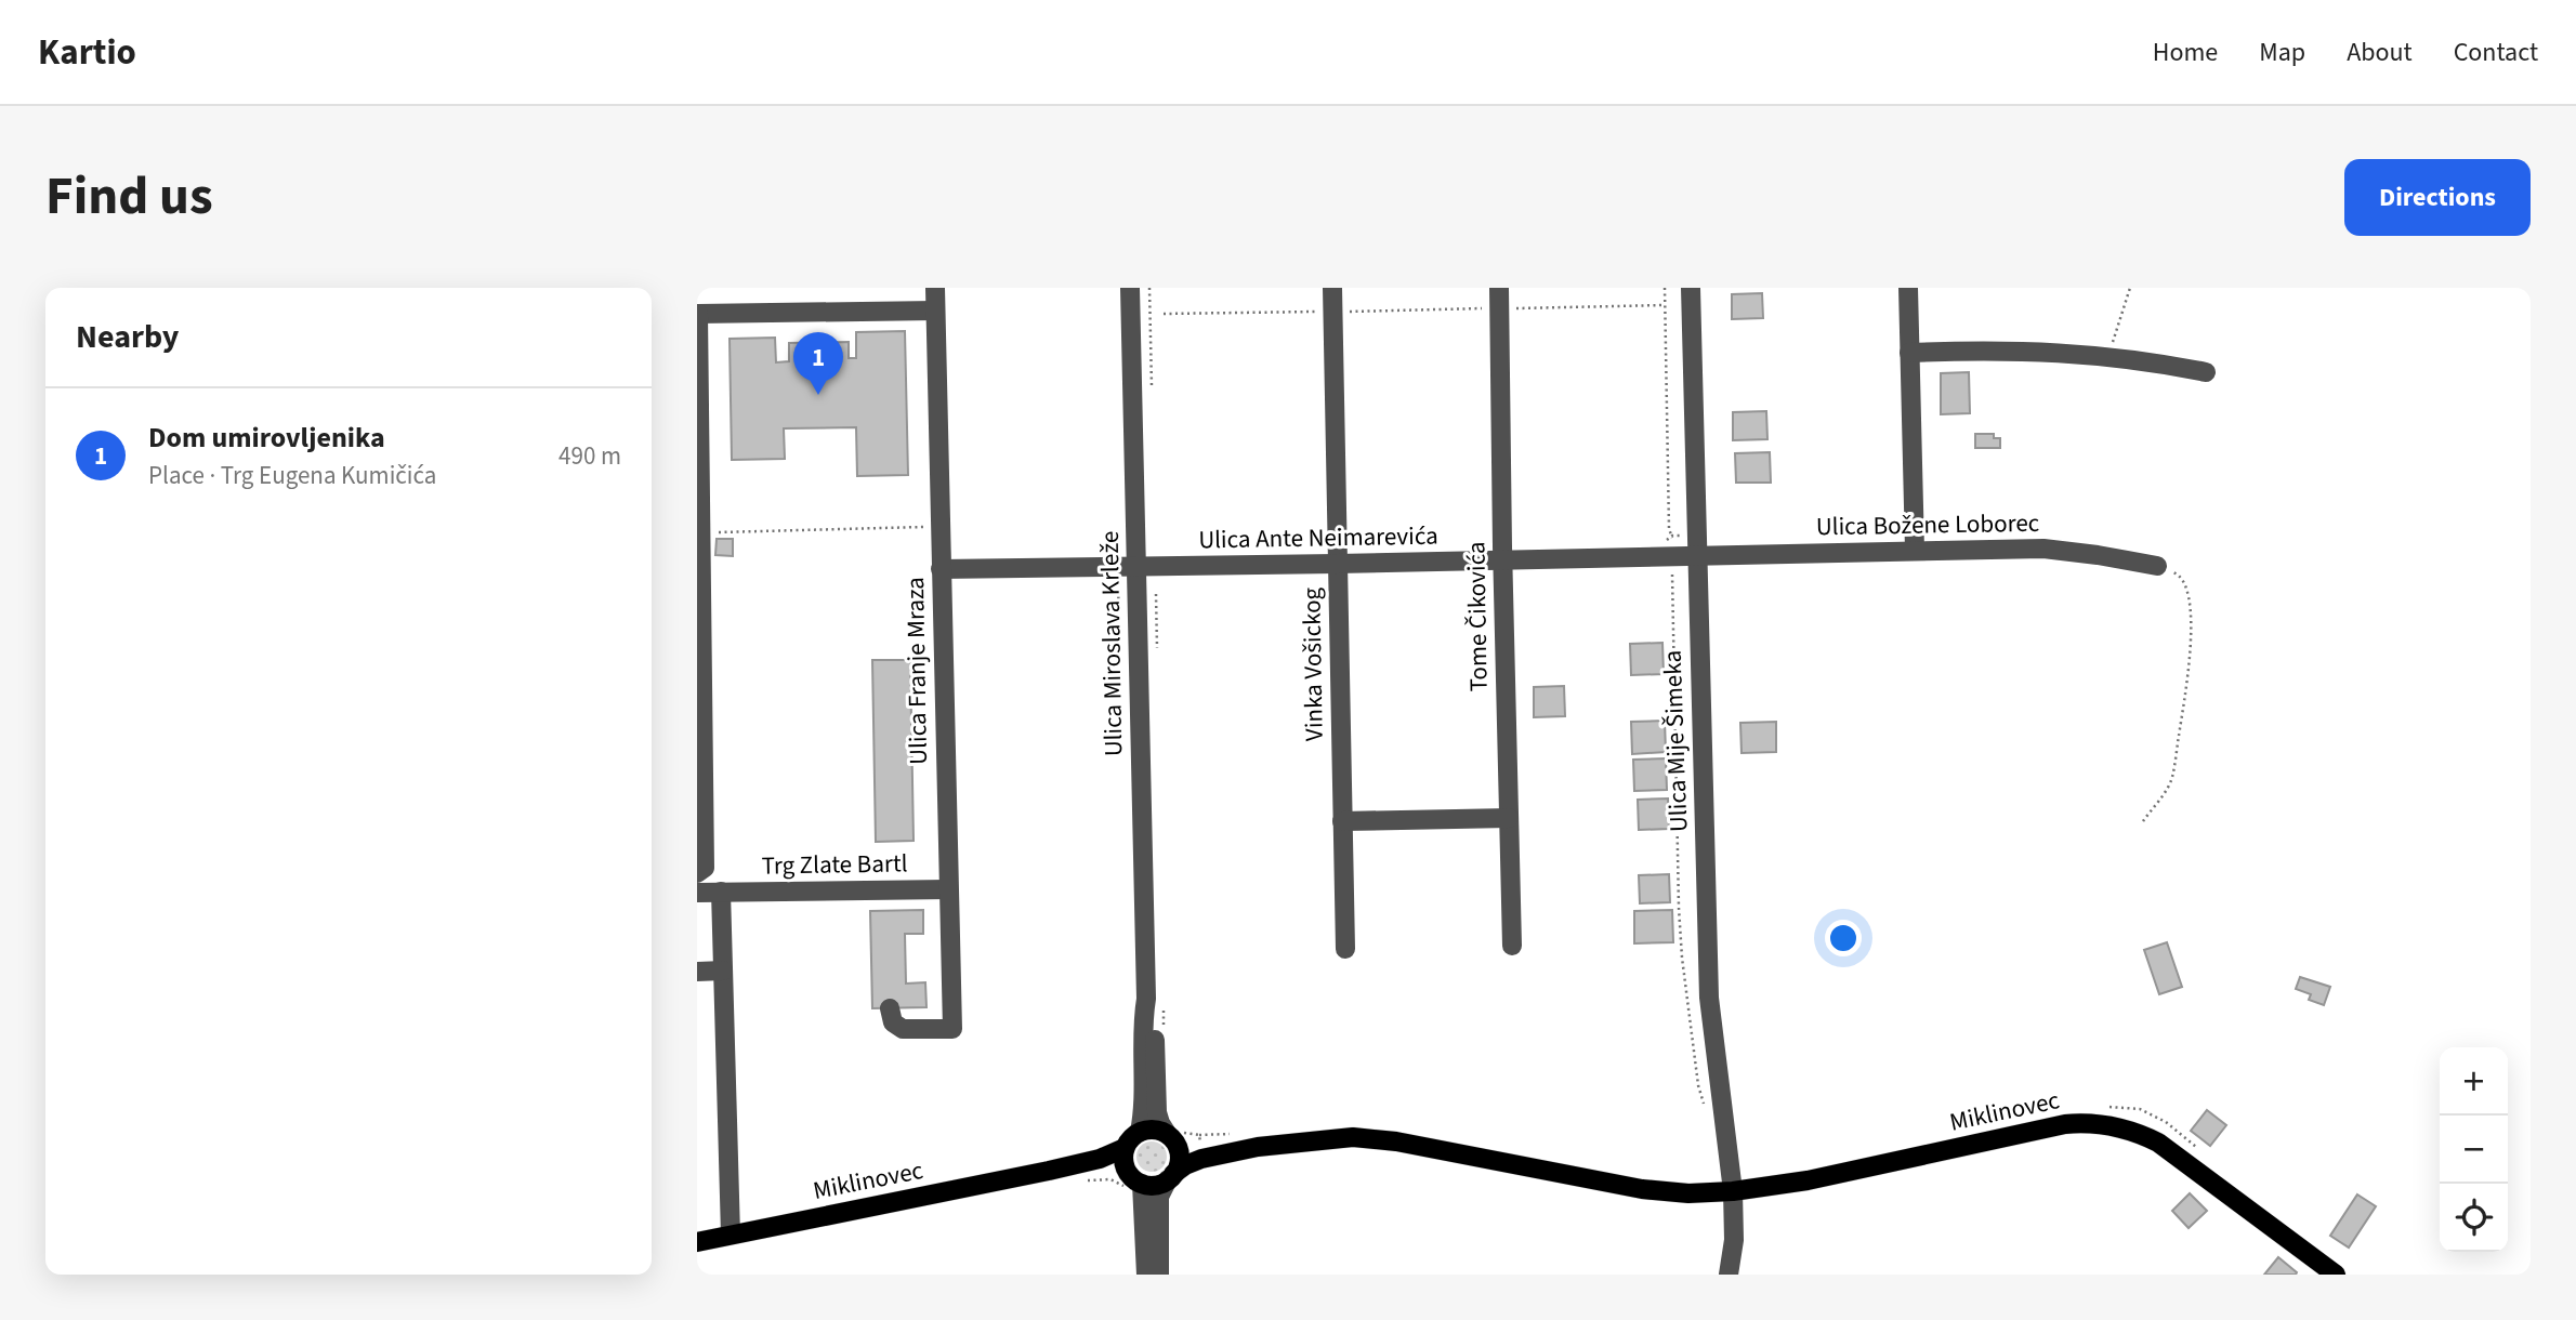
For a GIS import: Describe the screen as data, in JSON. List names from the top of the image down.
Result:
{
  "streets": {
    "main road": ["Miklinovec"],
    "street": [
      "Ulica Božene Loborec",
      "Ulica Ante Neimarevića",
      "Tome Čikovića",
      "Ulica Miroslava Krleže",
      "Vinka Vošickog",
      "Ulica Franje Mraza",
      "Ulica Mije Šimeka",
      "Trg Zlate Bartl"
    ]
  },
  "crossings": [
    ["Ulica Božene Loborec", "Ulica Ante Neimarevića"],
    ["Ulica Božene Loborec", "Ulica Mije Šimeka"],
    ["Ulica Ante Neimarevića", "Tome Čikovića"],
    ["Ulica Ante Neimarevića", "Ulica Miroslava Krleže"],
    ["Ulica Ante Neimarevića", "Vinka Vošickog"],
    ["Ulica Ante Neimarevića", "Ulica Franje Mraza"],
    ["Ulica Ante Neimarevića", "Ulica Mije Šimeka"],
    ["Ulica Miroslava Krleže", "Miklinovec"],
    ["Ulica Franje Mraza", "Trg Zlate Bartl"],
    ["Ulica Mije Šimeka", "Miklinovec"]
  ],
  "page": {
    "header": "Kartio",
    "nav": [
      "Home",
      "Map",
      "About",
      "Contact"
    ],
    "title": "Find us",
    "buttons": "Directions",
    "heading": "Nearby",
    "pins": "1",
    "list": [
      {
        "mark": "1",
        "name": "Dom umirovljenika",
        "note": "Place · Trg Eugena Kumičića",
        "value": "490 m"
      }
    ],
    "map_buttons": ["+", "−"]
  }
}
